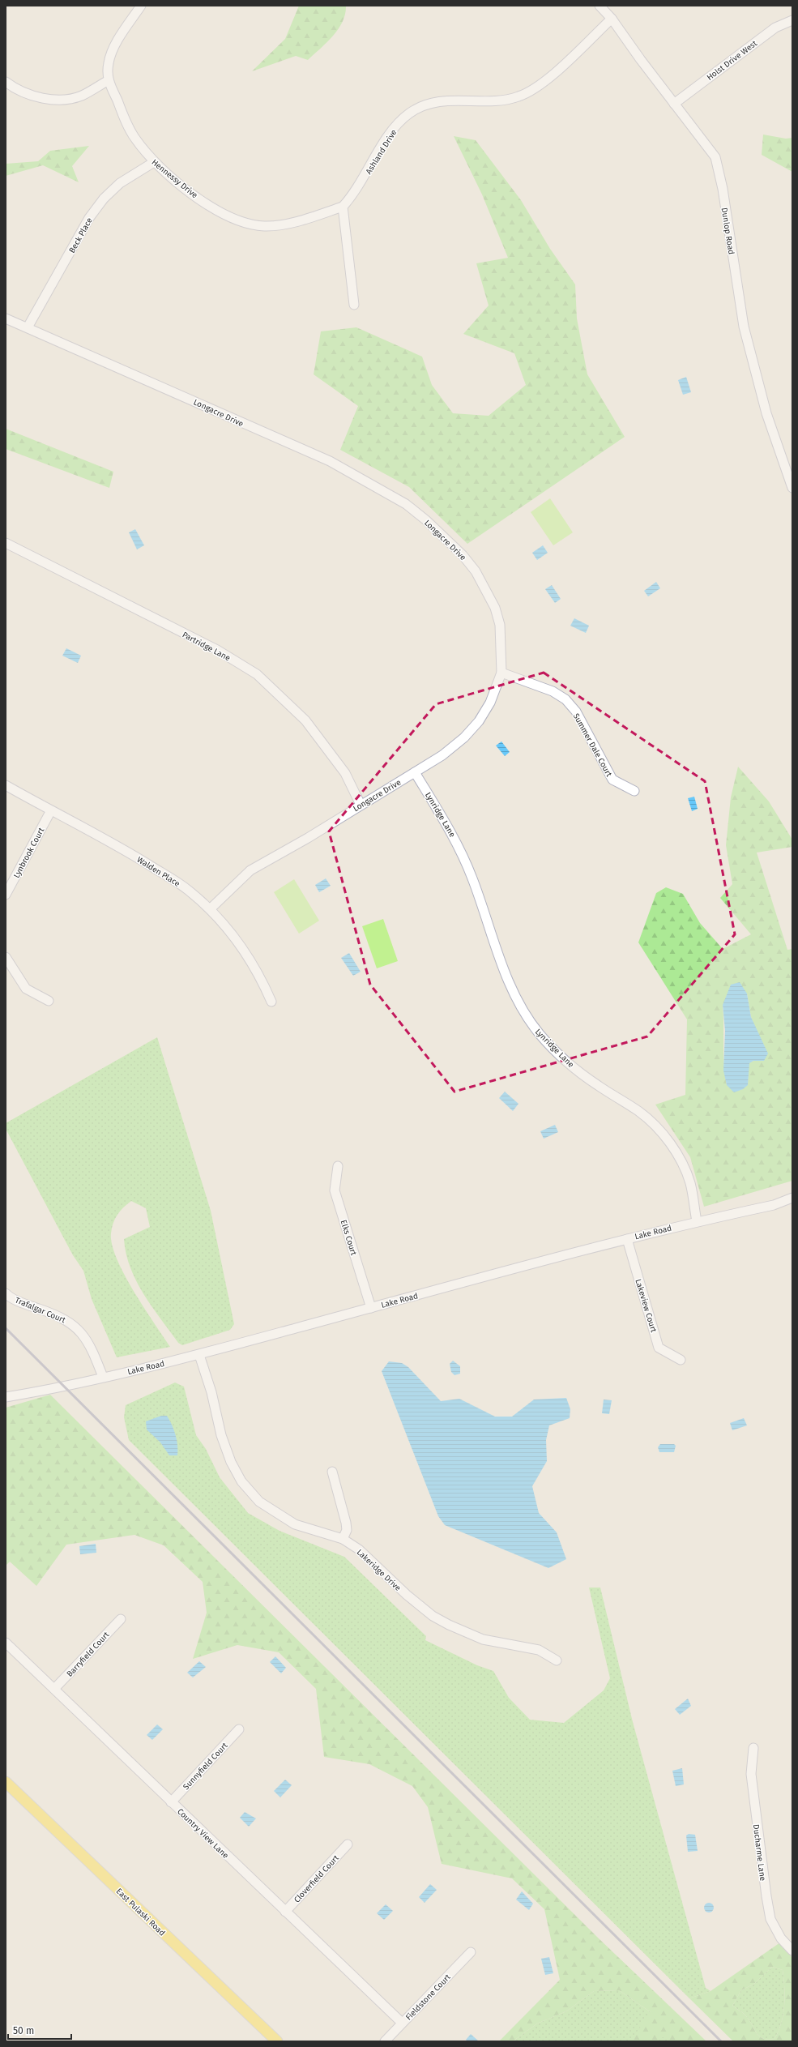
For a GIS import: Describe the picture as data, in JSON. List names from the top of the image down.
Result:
{
  "streets": {
    "main road": ["East Pulaski Road"],
    "street": [
      "Holst Drive West",
      "Ashland Drive",
      "Hennessy Drive",
      "Dunlop Road",
      "Beck Place",
      "Longacre Drive",
      "Partridge Lane",
      "Summer Dale Court",
      "Lynridge Lane",
      "Lynbrook Court",
      "Walden Place",
      "Lake Road",
      "Elks Court",
      "Lakeview Court",
      "Trafalgar Court",
      "Lakeridge Drive",
      "Barryfield Court",
      "Sunnyfield Court",
      "Country View Lane",
      "Ducharme Lane",
      "Cloverfield Court",
      "Fieldstone Court"
    ]
  },
  "crossings": [
    ["Holst Drive West", "Dunlop Road"],
    ["Ashland Drive", "Hennessy Drive"],
    ["Ashland Drive", "Dunlop Road"],
    ["Hennessy Drive", "Beck Place"],
    ["Beck Place", "Longacre Drive"],
    ["Longacre Drive", "Partridge Lane"],
    ["Longacre Drive", "Summer Dale Court"],
    ["Longacre Drive", "Lynridge Lane"],
    ["Longacre Drive", "Walden Place"],
    ["Lynridge Lane", "Lake Road"],
    ["Lynbrook Court", "Walden Place"],
    ["Lake Road", "Elks Court"],
    ["Lake Road", "Lakeview Court"],
    ["Lake Road", "Trafalgar Court"],
    ["Lake Road", "Lakeridge Drive"],
    ["Barryfield Court", "Country View Lane"],
    ["Sunnyfield Court", "Country View Lane"],
    ["Country View Lane", "Cloverfield Court"],
    ["Country View Lane", "Fieldstone Court"]
  ],
  "scale_bar": "50 m"
}
